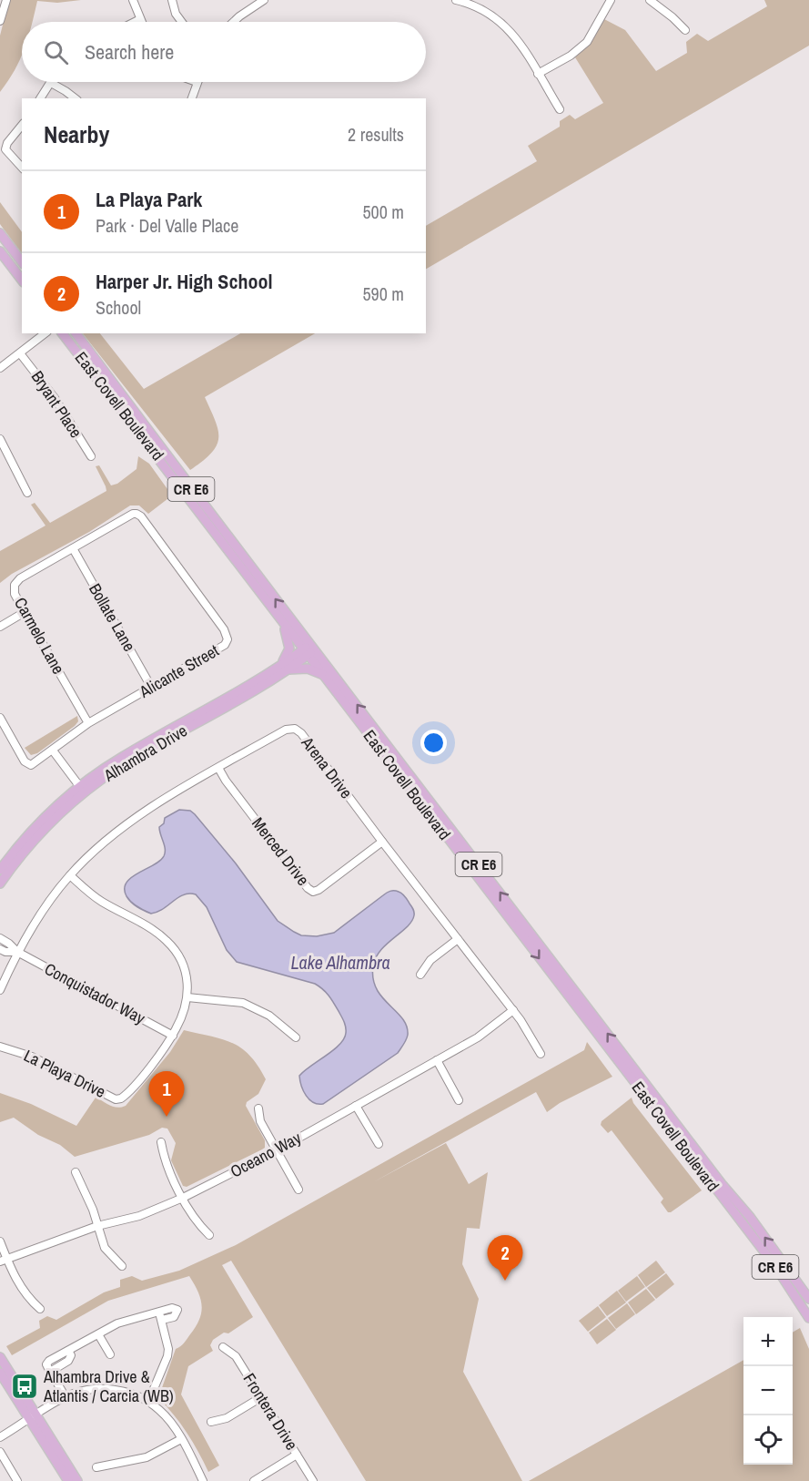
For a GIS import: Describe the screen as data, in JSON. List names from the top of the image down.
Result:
{
  "streets": {
    "main road": ["East Covell Boulevard", "CR E6", "Alhambra Drive"],
    "street": [
      "Bryant Place",
      "Bollate Lane",
      "Carmelo Lane",
      "Alicante Street",
      "Arena Drive",
      "Merced Drive",
      "Conquistador Way",
      "La Playa Drive",
      "Oceano Way",
      "Frontera Drive"
    ]
  },
  "crossings": [
    ["East Covell Boulevard", "Alhambra Drive"],
    ["Bollate Lane", "Carmelo Lane"],
    ["Bollate Lane", "Alicante Street"],
    ["Carmelo Lane", "Alicante Street"],
    ["Arena Drive", "Merced Drive"],
    ["Arena Drive", "Conquistador Way"],
    ["Arena Drive", "La Playa Drive"],
    ["Arena Drive", "Oceano Way"],
    ["Conquistador Way", "La Playa Drive"]
  ],
  "water": ["Lake Alhambra"],
  "places": {
    "bus stop": ["Alhambra Drive & Atlantis / Carcia (WB)"]
  },
  "page": {
    "search": "Search here",
    "heading": ["Nearby", "2 results"],
    "list": [
      {
        "mark": "1",
        "name": "La Playa Park",
        "note": "Park · Del Valle Place",
        "value": "500 m"
      },
      {
        "mark": "2",
        "name": "Harper Jr. High School",
        "note": "School",
        "value": "590 m"
      }
    ],
    "pins": ["1", "2"],
    "map_buttons": ["+", "−"]
  }
}
